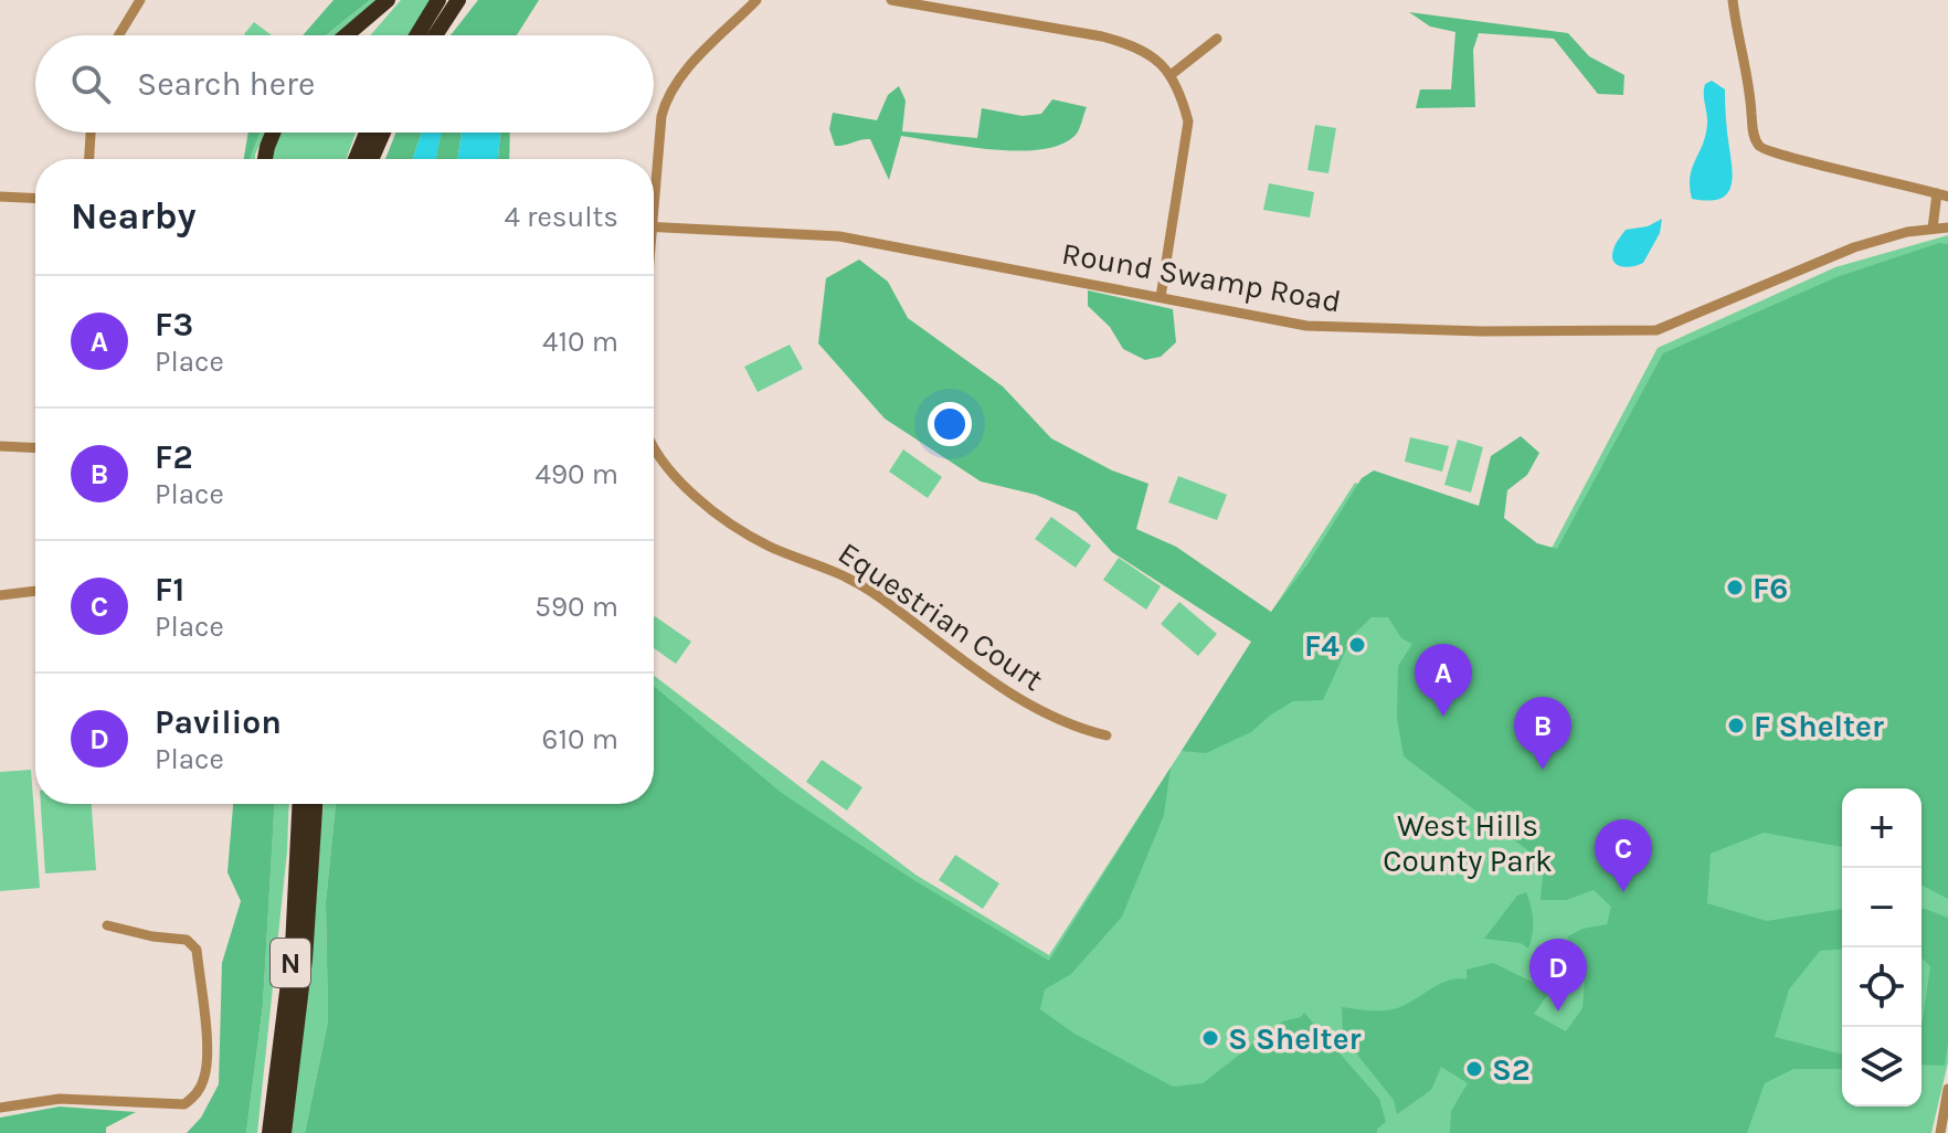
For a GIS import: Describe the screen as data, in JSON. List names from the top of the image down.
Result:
{
  "streets": {
    "highway": ["N"],
    "street": ["Round Swamp Road", "Equestrian Court"]
  },
  "parks": ["West Hills County Park"],
  "places": [
    "F6",
    "F4",
    "F Shelter",
    "S Shelter",
    "S2"
  ],
  "page": {
    "search": "Search here",
    "heading": ["Nearby", "4 results"],
    "list": [
      {
        "mark": "A",
        "name": "F3",
        "note": "Place",
        "value": "410 m"
      },
      {
        "mark": "B",
        "name": "F2",
        "note": "Place",
        "value": "490 m"
      },
      {
        "mark": "C",
        "name": "F1",
        "note": "Place",
        "value": "590 m"
      },
      {
        "mark": "D",
        "name": "Pavilion",
        "note": "Place",
        "value": "610 m"
      }
    ],
    "pins": [
      "A",
      "B",
      "C",
      "D"
    ],
    "map_buttons": ["+", "−"]
  }
}
